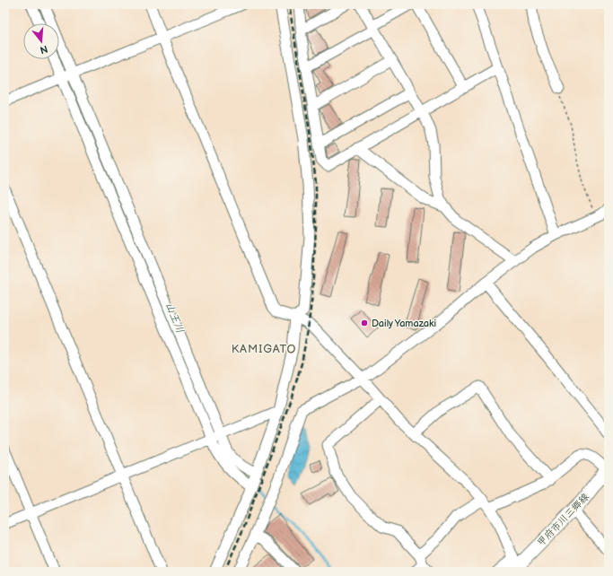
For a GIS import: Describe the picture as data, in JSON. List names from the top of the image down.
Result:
{
  "streets": {
    "main road": ["甲府市川三郷線"]
  },
  "districts": ["KAMIGATO"],
  "water": ["山王川"],
  "places": ["Daily Yamazaki"],
  "north": "bottom"
}
